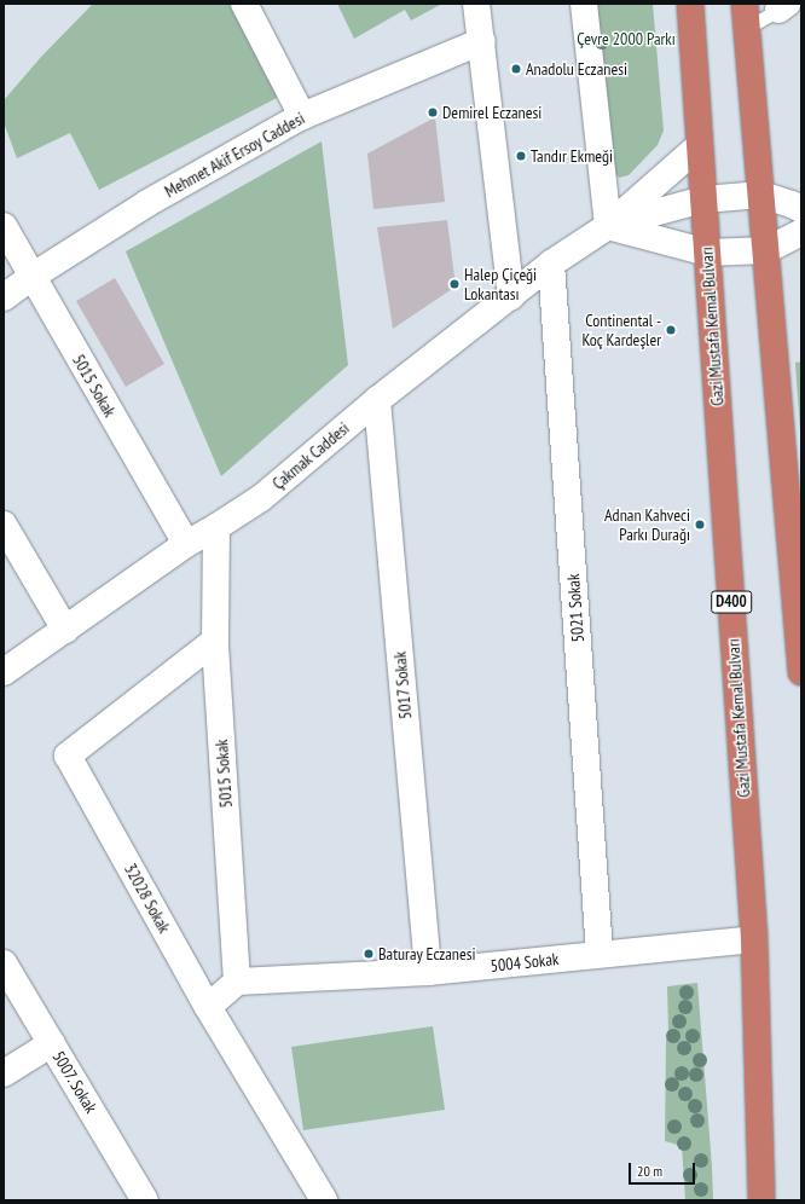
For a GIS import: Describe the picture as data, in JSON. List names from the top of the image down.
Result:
{
  "streets": {
    "highway": ["Gazi Mustafa Kemal Bulvarı", "D400"],
    "street": [
      "Mehmet Akif Ersoy Caddesi",
      "5015 Sokak",
      "Çakmak Caddesi",
      "5021 Sokak",
      "5017 Sokak",
      "32028 Sokak",
      "5004 Sokak",
      "5007. Sokak"
    ]
  },
  "crossings": [
    ["Mehmet Akif Ersoy Caddesi", "5015 Sokak"],
    ["Gazi Mustafa Kemal Bulvarı", "5004 Sokak"],
    ["5015 Sokak", "Çakmak Caddesi"],
    ["5015 Sokak", "32028 Sokak"],
    ["5015 Sokak", "5004 Sokak"],
    ["Çakmak Caddesi", "5021 Sokak"],
    ["Çakmak Caddesi", "5017 Sokak"],
    ["5021 Sokak", "5004 Sokak"],
    ["5017 Sokak", "5004 Sokak"]
  ],
  "parks": ["Çevre 2000 Parkı"],
  "places": [
    "Anadolu Eczanesi",
    "Demirel Eczanesi",
    "Tandır Ekmeği",
    "Halep Çiçeği Lokantası",
    "Continental - Koç Kardeşler",
    "Adnan Kahveci Parkı Durağı",
    "Baturay Eczanesi"
  ],
  "scale_bar": "20 m"
}
